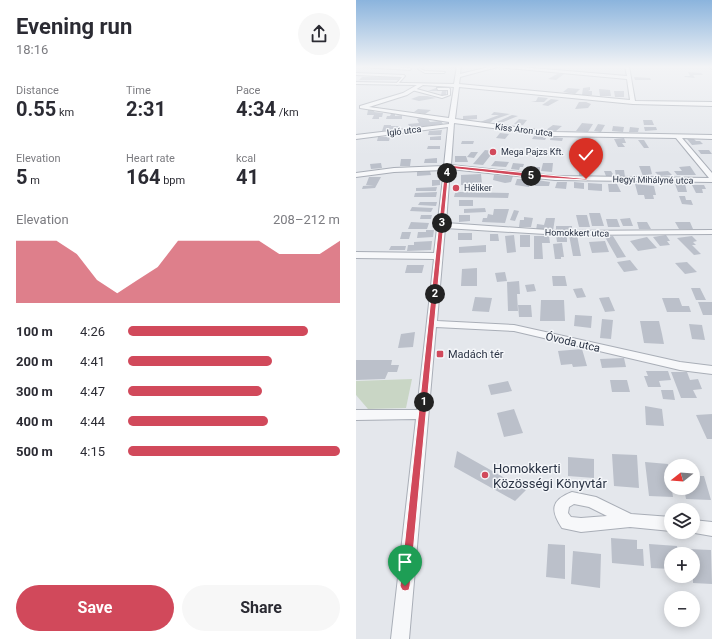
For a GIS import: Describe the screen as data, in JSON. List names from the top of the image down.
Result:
{
  "streets": {
    "street": [
      "Kiss Áron utca",
      "Igló utca",
      "Hegyi Mihályné utca",
      "Homokkert utca",
      "Óvoda utca"
    ]
  },
  "crossings": [
    ["Kiss Áron utca", "Igló utca"]
  ],
  "places": {
    "other": ["Mega Pajzs Kft.", "Héliker", "Homokkerti Közösségi Könyvtár"],
    "transit": ["Madách tér"]
  },
  "north": "left",
  "page": {
    "heading": ["Evening run", "18:16"],
    "stats": [
      ["Distance", "0.55 km"],
      ["Time", "2:31"],
      ["Pace", "4:34 /km"],
      ["Elevation", "5 m"],
      ["Heart rate", "164 bpm"],
      ["kcal", "41"]
    ],
    "pins": [
      "4",
      "5",
      "3",
      "2",
      "1"
    ],
    "chart": ["Elevation", "208–212 m"],
    "list": [
      {
        "name": "100 m",
        "note": "4:26"
      },
      {
        "name": "200 m",
        "note": "4:41"
      },
      {
        "name": "300 m",
        "note": "4:47"
      },
      {
        "name": "400 m",
        "note": "4:44"
      },
      {
        "name": "500 m",
        "note": "4:15"
      }
    ],
    "map_buttons": ["+", "−"],
    "buttons": ["Save", "Share"]
  }
}
